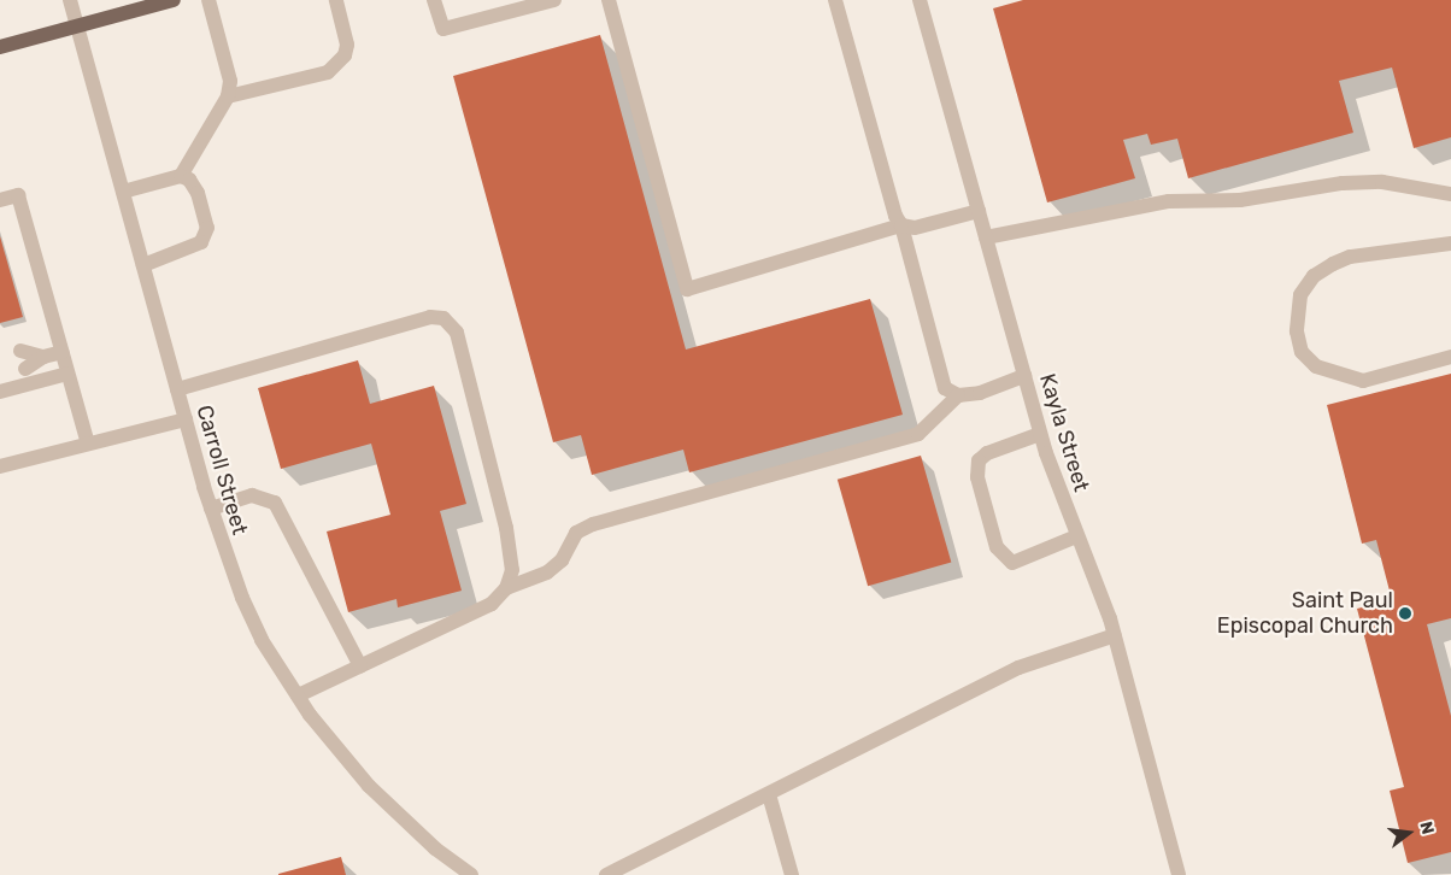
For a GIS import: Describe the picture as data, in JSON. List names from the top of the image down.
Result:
{
  "streets": {
    "street": ["Kayla Street", "Carroll Street"]
  },
  "places": ["Saint Paul Episcopal Church"],
  "north": "right"
}
